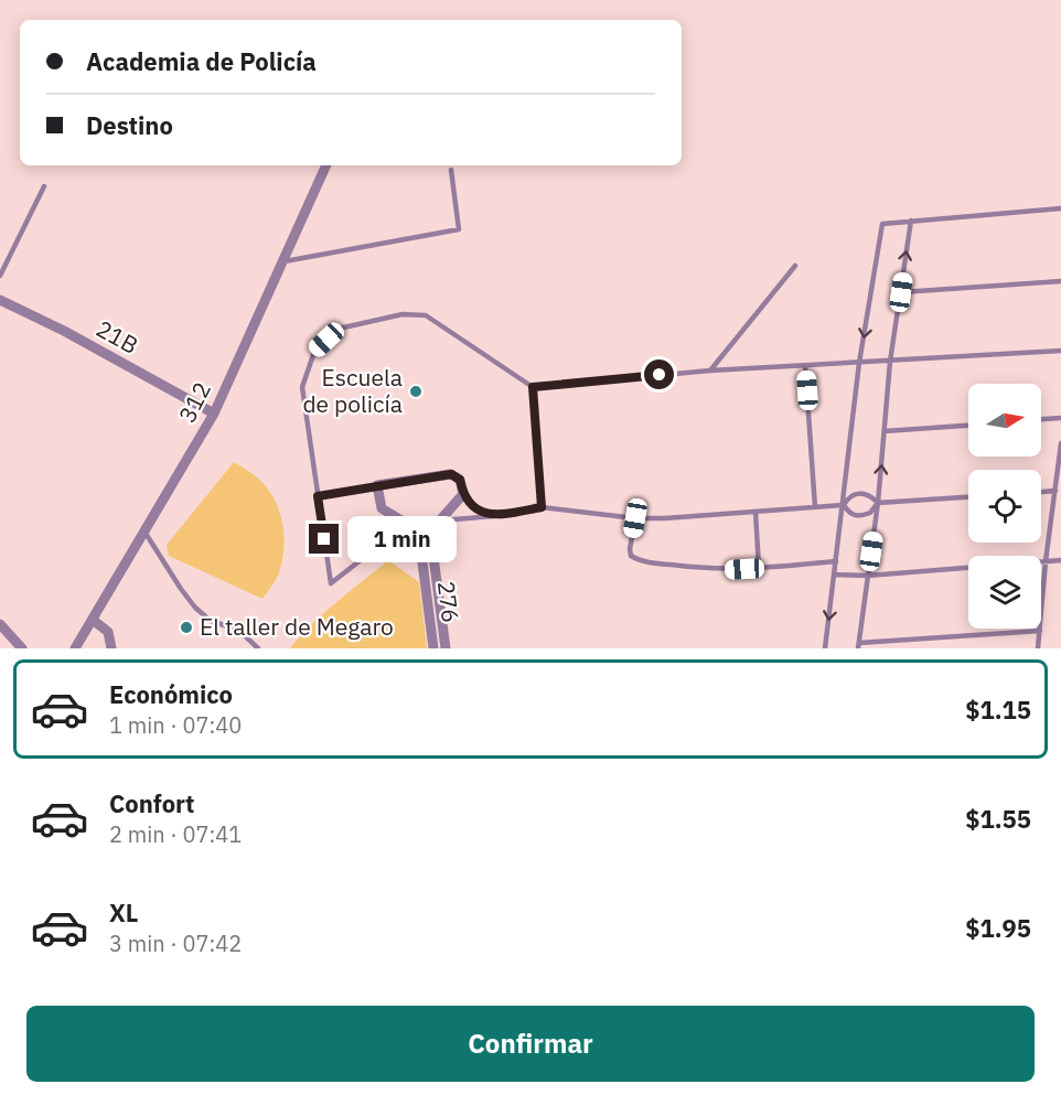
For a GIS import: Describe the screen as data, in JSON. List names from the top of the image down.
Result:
{
  "streets": {
    "street": ["21B", "312", "276"]
  },
  "crossings": [
    ["21B", "312"]
  ],
  "places": ["Escuela de policía", "El taller de Megaro"],
  "north": "right",
  "page": {
    "banner": ["Academia de Policía", "Destino"],
    "bubble": "1 min",
    "list": [
      {
        "name": "Económico",
        "note": "1 min · 07:40",
        "value": "$1.15"
      },
      {
        "name": "Confort",
        "note": "2 min · 07:41",
        "value": "$1.55"
      },
      {
        "name": "XL",
        "note": "3 min · 07:42",
        "value": "$1.95"
      }
    ],
    "buttons": "Confirmar"
  }
}
